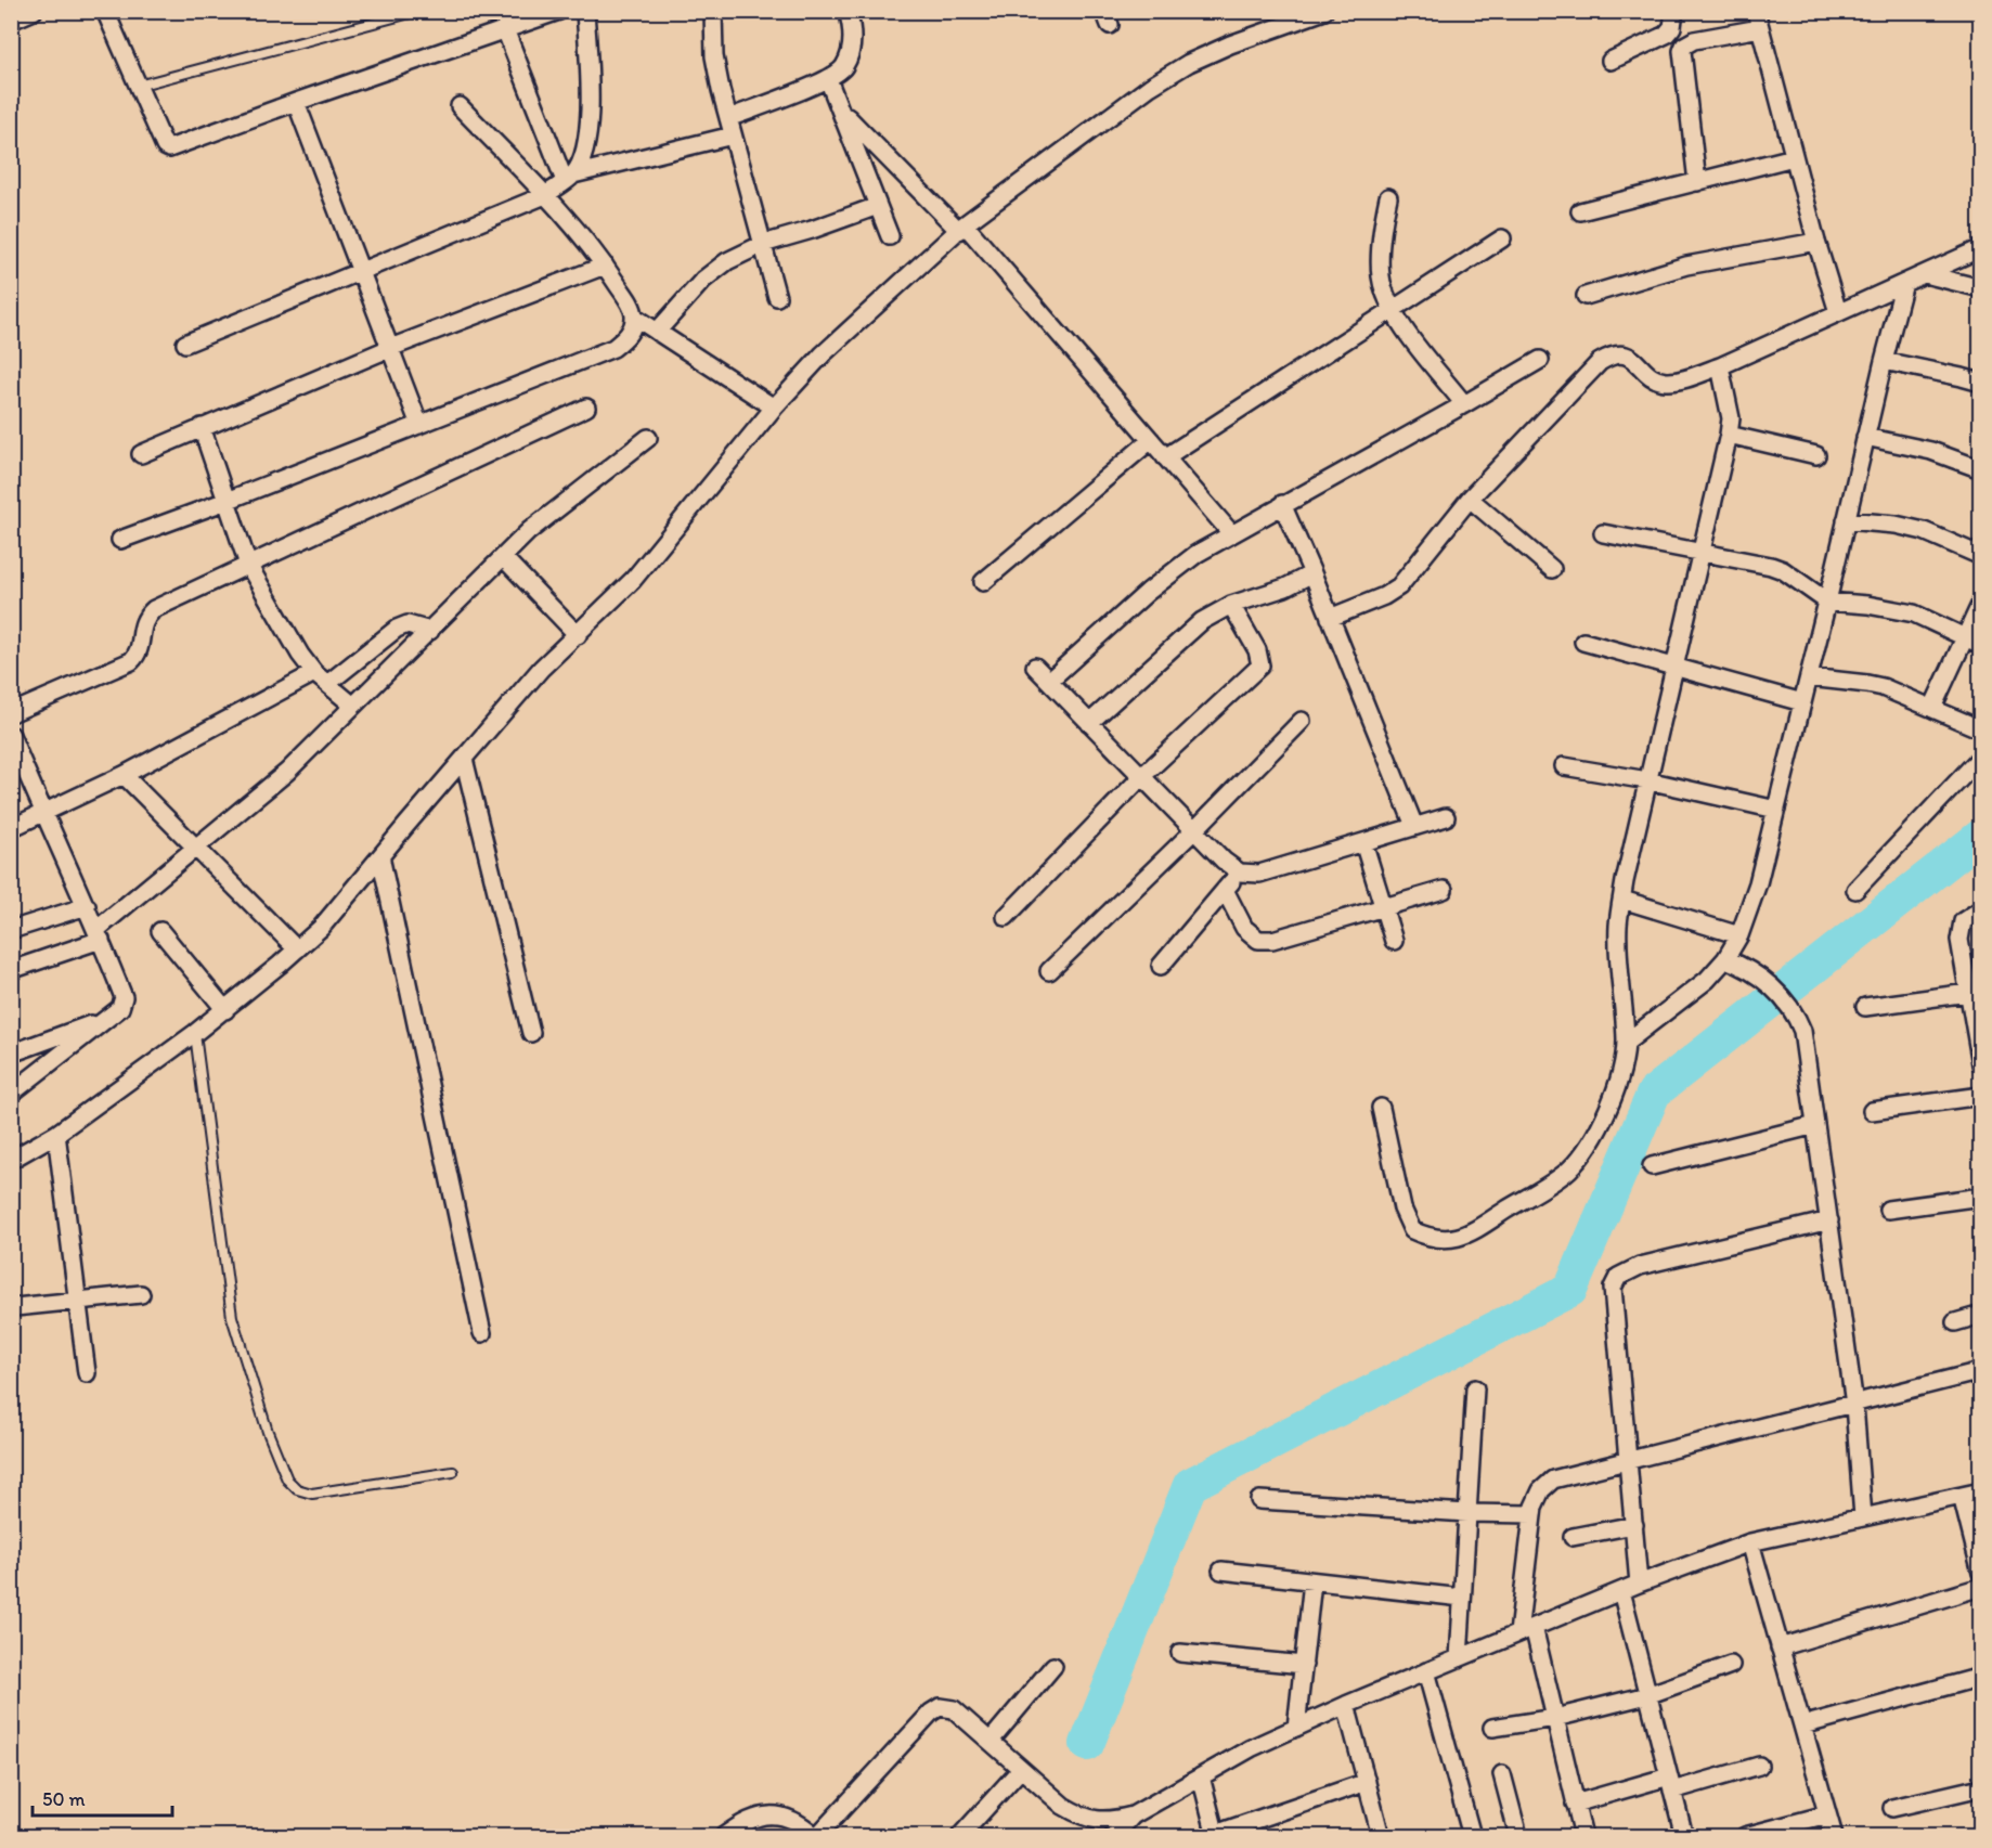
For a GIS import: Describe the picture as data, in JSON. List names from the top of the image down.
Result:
{
  "scale_bar": "50 m"
}
